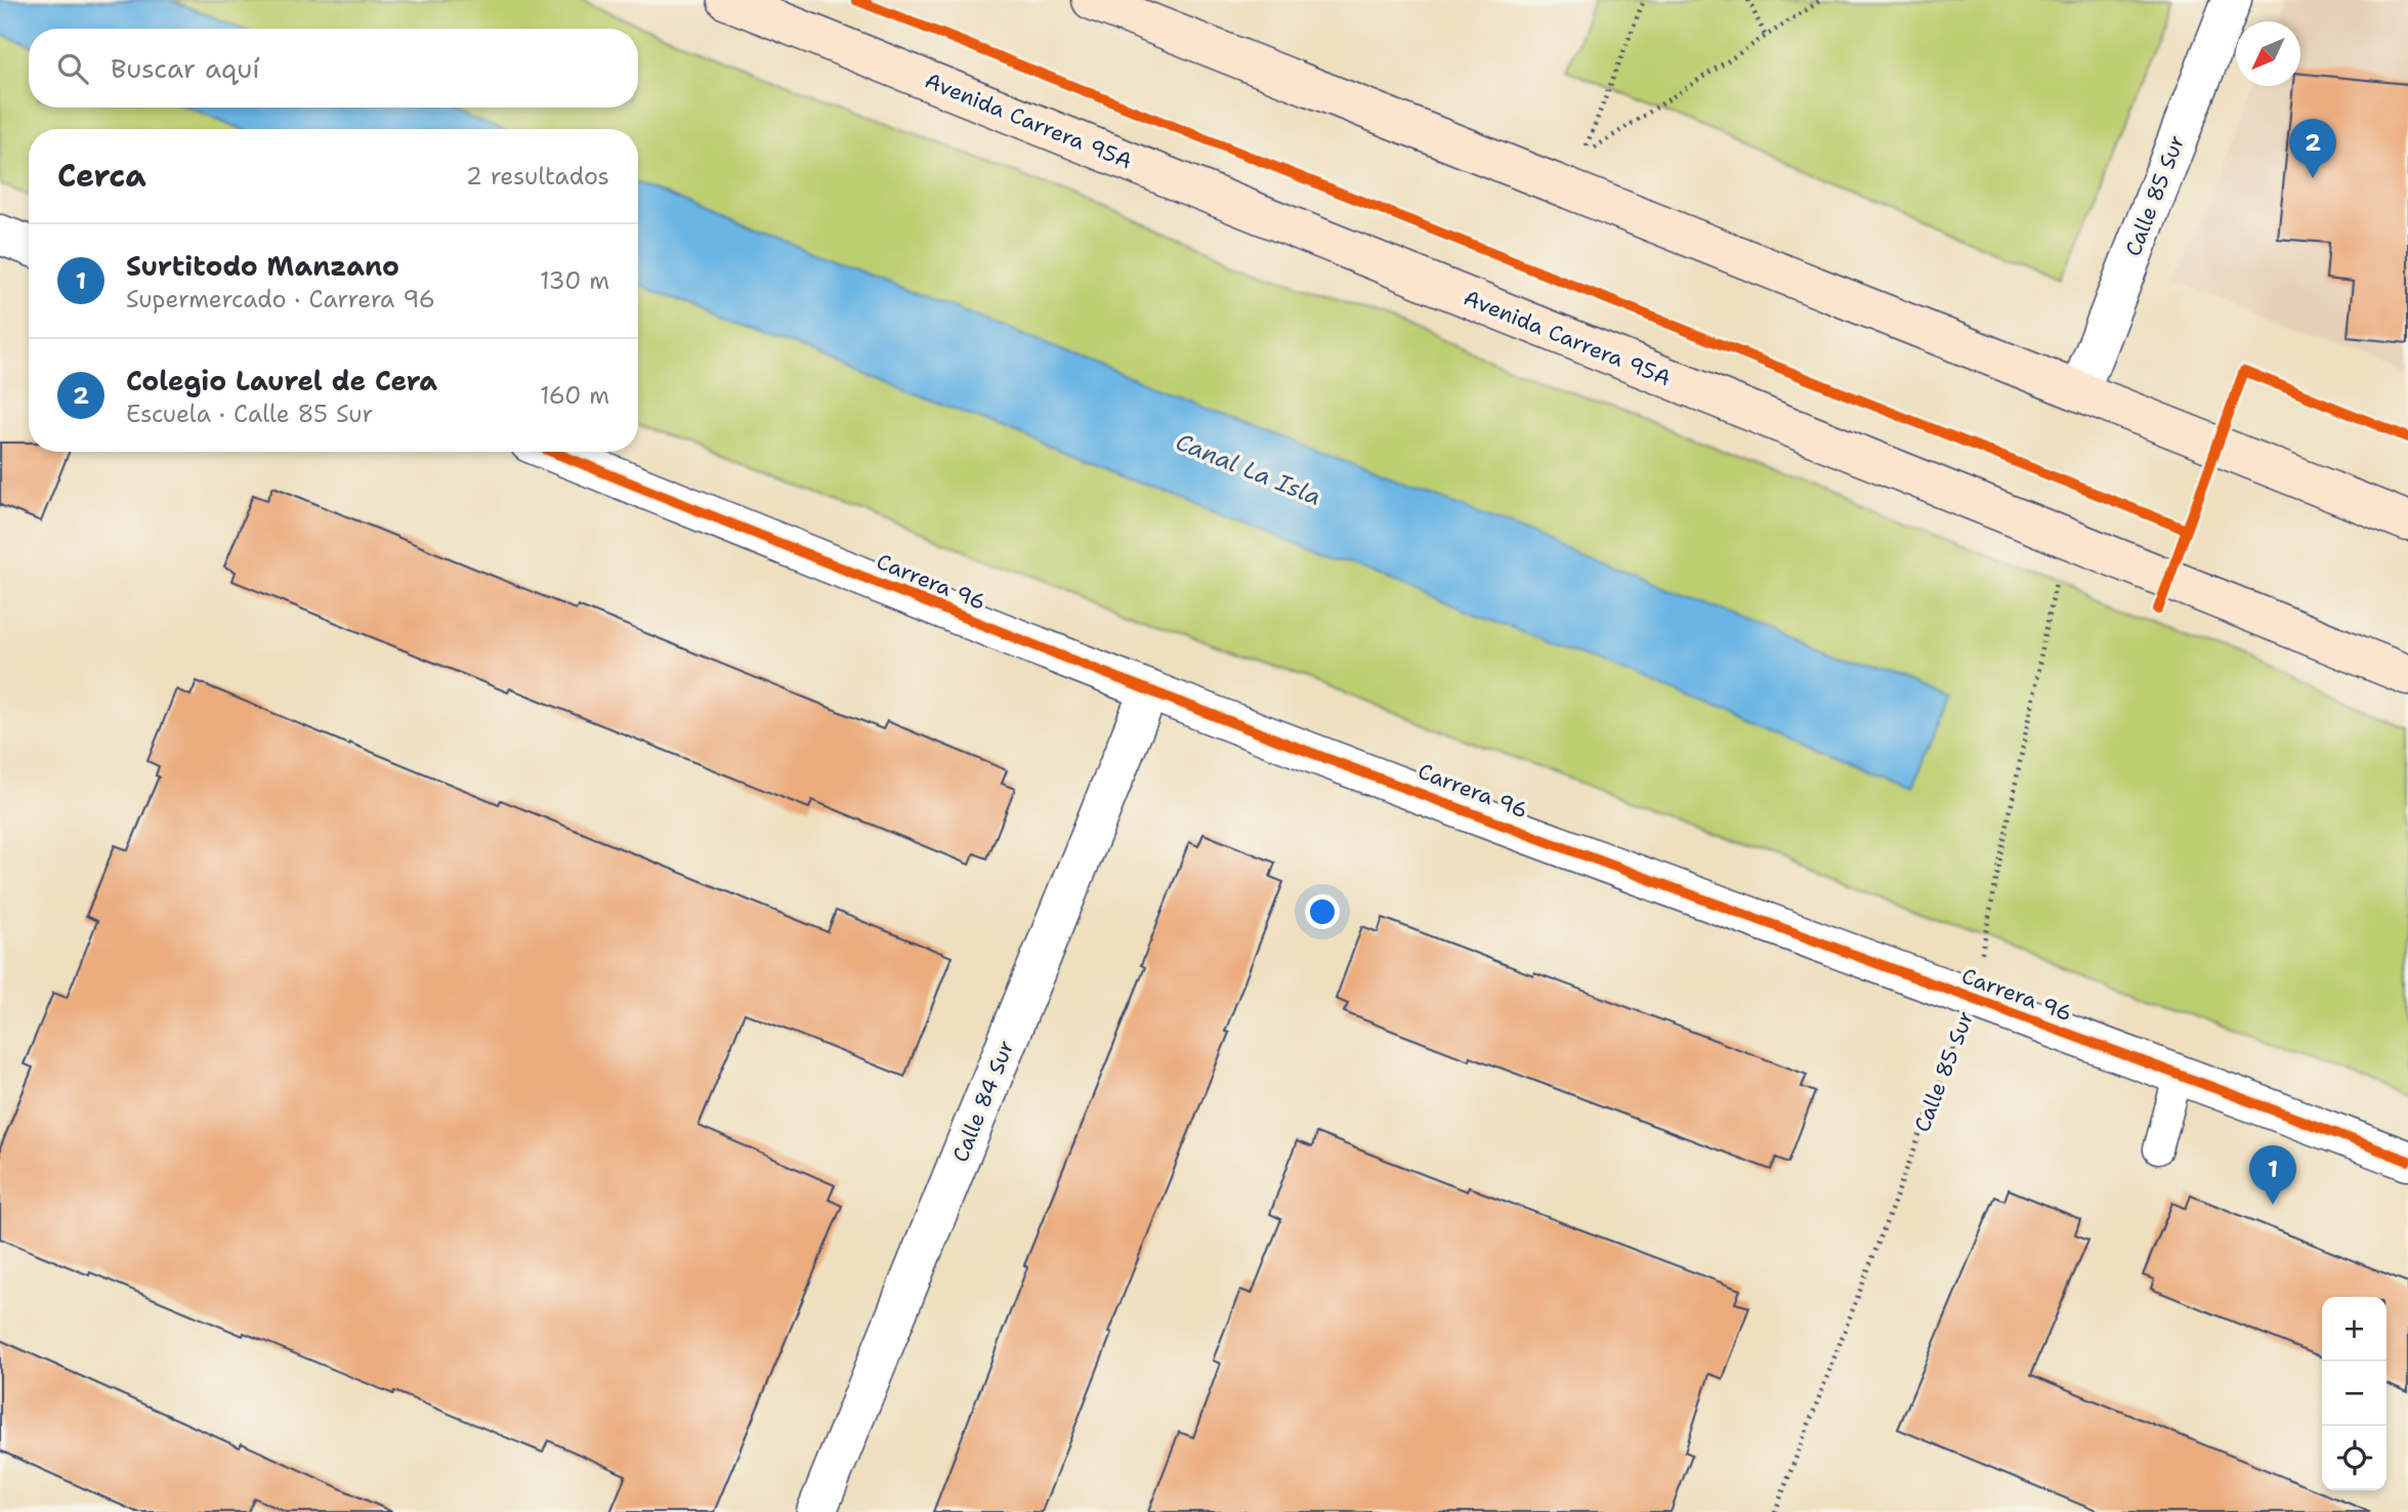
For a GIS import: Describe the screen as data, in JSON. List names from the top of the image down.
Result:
{
  "streets": {
    "main road": ["Avenida Carrera 95A"],
    "street": ["Calle 85 Sur", "Carrera 96", "Calle 84 Sur"]
  },
  "crossings": [
    ["Calle 85 Sur", "Carrera 96"],
    ["Carrera 96", "Calle 84 Sur"]
  ],
  "water": ["Canal La Isla"],
  "north": "bottom left",
  "page": {
    "search": "Buscar aquí",
    "pins": ["2", "1"],
    "heading": ["Cerca", "2 resultados"],
    "list": [
      {
        "mark": "1",
        "name": "Surtitodo Manzano",
        "note": "Supermercado · Carrera 96",
        "value": "130 m"
      },
      {
        "mark": "2",
        "name": "Colegio Laurel de Cera",
        "note": "Escuela · Calle 85 Sur",
        "value": "160 m"
      }
    ],
    "map_buttons": ["+", "−"]
  }
}
